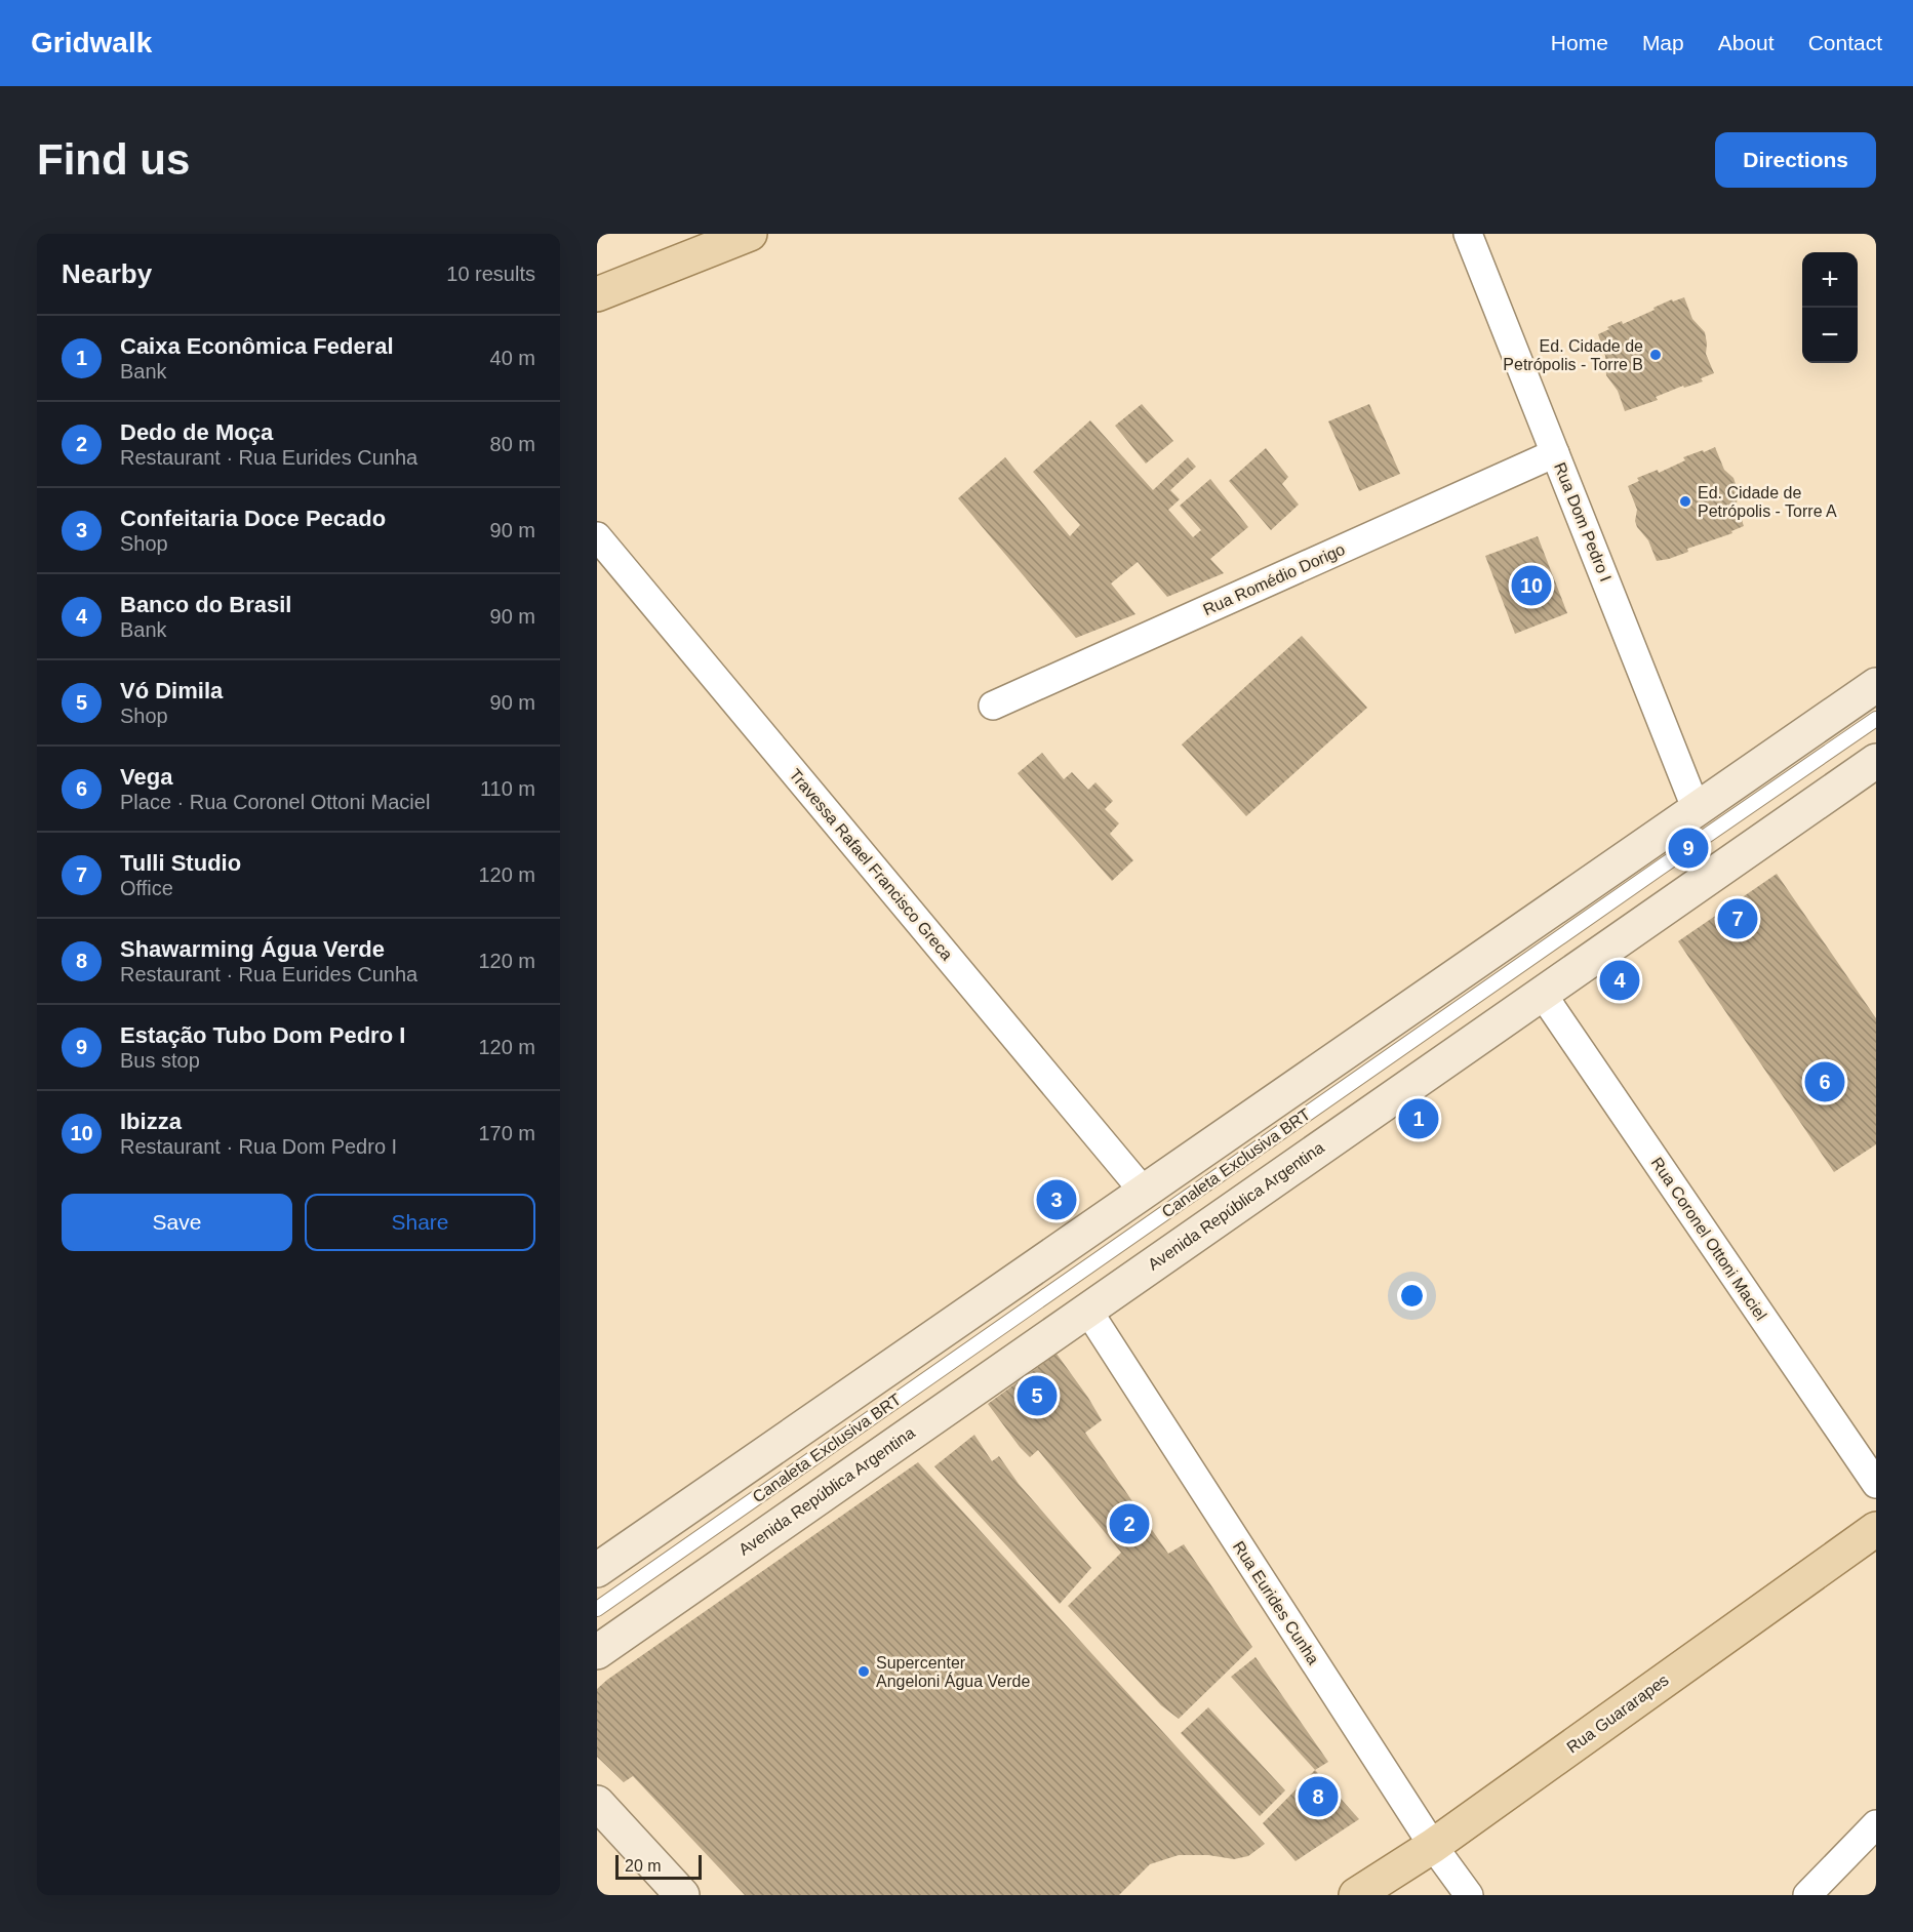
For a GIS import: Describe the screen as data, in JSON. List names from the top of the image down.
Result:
{
  "streets": {
    "main road": ["Rua Guararapes"],
    "street": [
      "Rua Dom Pedro I",
      "Rua Romédio Dorigo",
      "Travessa Rafael Francisco Greca",
      "Avenida República Argentina",
      "Rua Coronel Ottoni Maciel",
      "Rua Eurides Cunha"
    ],
    "lane": ["Canaleta Exclusiva BRT"]
  },
  "crossings": [
    ["Rua Dom Pedro I", "Rua Romédio Dorigo"],
    ["Avenida República Argentina", "Rua Coronel Ottoni Maciel"],
    ["Avenida República Argentina", "Rua Eurides Cunha"],
    ["Rua Eurides Cunha", "Rua Guararapes"]
  ],
  "places": ["Ed. Cidade de Petrópolis - Torre B", "Ed. Cidade de Petrópolis - Torre A", "Supercenter Angeloni Água Verde"],
  "scale_bar": "20 m",
  "page": {
    "header": "Gridwalk",
    "nav": [
      "Home",
      "Map",
      "About",
      "Contact"
    ],
    "buttons": [
      "Directions",
      ["Save", "Share"]
    ],
    "title": "Find us",
    "heading": ["Nearby", "10 results"],
    "map_buttons": ["+", "−"],
    "list": [
      {
        "mark": "1",
        "name": "Caixa Econômica Federal",
        "note": "Bank",
        "value": "40 m"
      },
      {
        "mark": "2",
        "name": "Dedo de Moça",
        "note": "Restaurant · Rua Eurides Cunha",
        "value": "80 m"
      },
      {
        "mark": "3",
        "name": "Confeitaria Doce Pecado",
        "note": "Shop",
        "value": "90 m"
      },
      {
        "mark": "4",
        "name": "Banco do Brasil",
        "note": "Bank",
        "value": "90 m"
      },
      {
        "mark": "5",
        "name": "Vó Dimila",
        "note": "Shop",
        "value": "90 m"
      },
      {
        "mark": "6",
        "name": "Vega",
        "note": "Place · Rua Coronel Ottoni Maciel",
        "value": "110 m"
      },
      {
        "mark": "7",
        "name": "Tulli Studio",
        "note": "Office",
        "value": "120 m"
      },
      {
        "mark": "8",
        "name": "Shawarming Água Verde",
        "note": "Restaurant · Rua Eurides Cunha",
        "value": "120 m"
      },
      {
        "mark": "9",
        "name": "Estação Tubo Dom Pedro I",
        "note": "Bus stop",
        "value": "120 m"
      },
      {
        "mark": "10",
        "name": "Ibizza",
        "note": "Restaurant · Rua Dom Pedro I",
        "value": "170 m"
      }
    ],
    "pins": [
      "10",
      "9",
      "7",
      "4",
      "6",
      "1",
      "3",
      "5",
      "2",
      "8"
    ],
    "scale": "20 m"
  }
}
